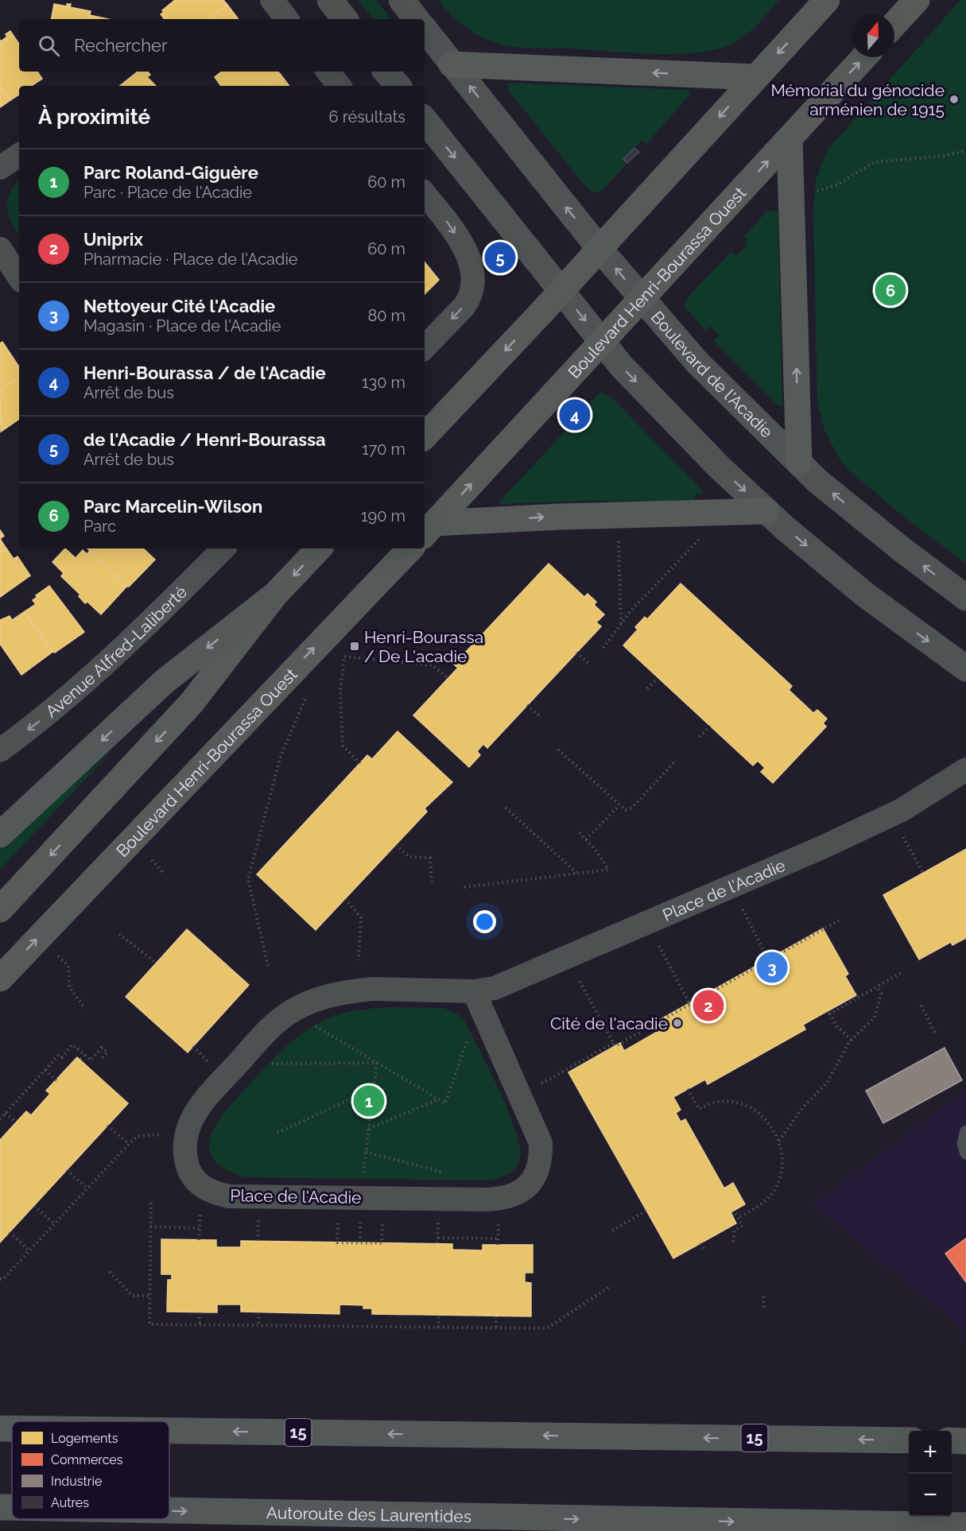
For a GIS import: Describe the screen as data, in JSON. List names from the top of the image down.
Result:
{
  "streets": {
    "highway": ["15", "Autoroute des Laurentides"],
    "main road": ["Boulevard Henri-Bourassa Ouest", "Boulevard de l'Acadie"],
    "street": ["Avenue Alfred-Laliberté", "Place de l'Acadie"]
  },
  "crossings": [
    ["Boulevard Henri-Bourassa Ouest", "Boulevard de l'Acadie"]
  ],
  "one_way": ["Avenue Alfred-Laliberté"],
  "places": {
    "other": ["Mémorial du génocide arménien de 1915", "Cité de l'acadie"],
    "transit": ["Henri-Bourassa / De L'acadie"]
  },
  "legend": [
    "Logements",
    "Commerces",
    "Industrie",
    "Autres"
  ],
  "north": "top",
  "page": {
    "search": "Rechercher",
    "heading": ["À proximité", "6 résultats"],
    "list": [
      {
        "mark": "1",
        "name": "Parc Roland-Giguère",
        "note": "Parc · Place de l'Acadie",
        "value": "60 m"
      },
      {
        "mark": "2",
        "name": "Uniprix",
        "note": "Pharmacie · Place de l'Acadie",
        "value": "60 m"
      },
      {
        "mark": "3",
        "name": "Nettoyeur Cité l'Acadie",
        "note": "Magasin · Place de l'Acadie",
        "value": "80 m"
      },
      {
        "mark": "4",
        "name": "Henri-Bourassa / de l'Acadie",
        "note": "Arrêt de bus",
        "value": "130 m"
      },
      {
        "mark": "5",
        "name": "de l'Acadie / Henri-Bourassa",
        "note": "Arrêt de bus",
        "value": "170 m"
      },
      {
        "mark": "6",
        "name": "Parc Marcelin-Wilson",
        "note": "Parc",
        "value": "190 m"
      }
    ],
    "pins": [
      "5",
      "6",
      "4",
      "3",
      "2",
      "1"
    ],
    "map_buttons": ["+", "−"]
  }
}
